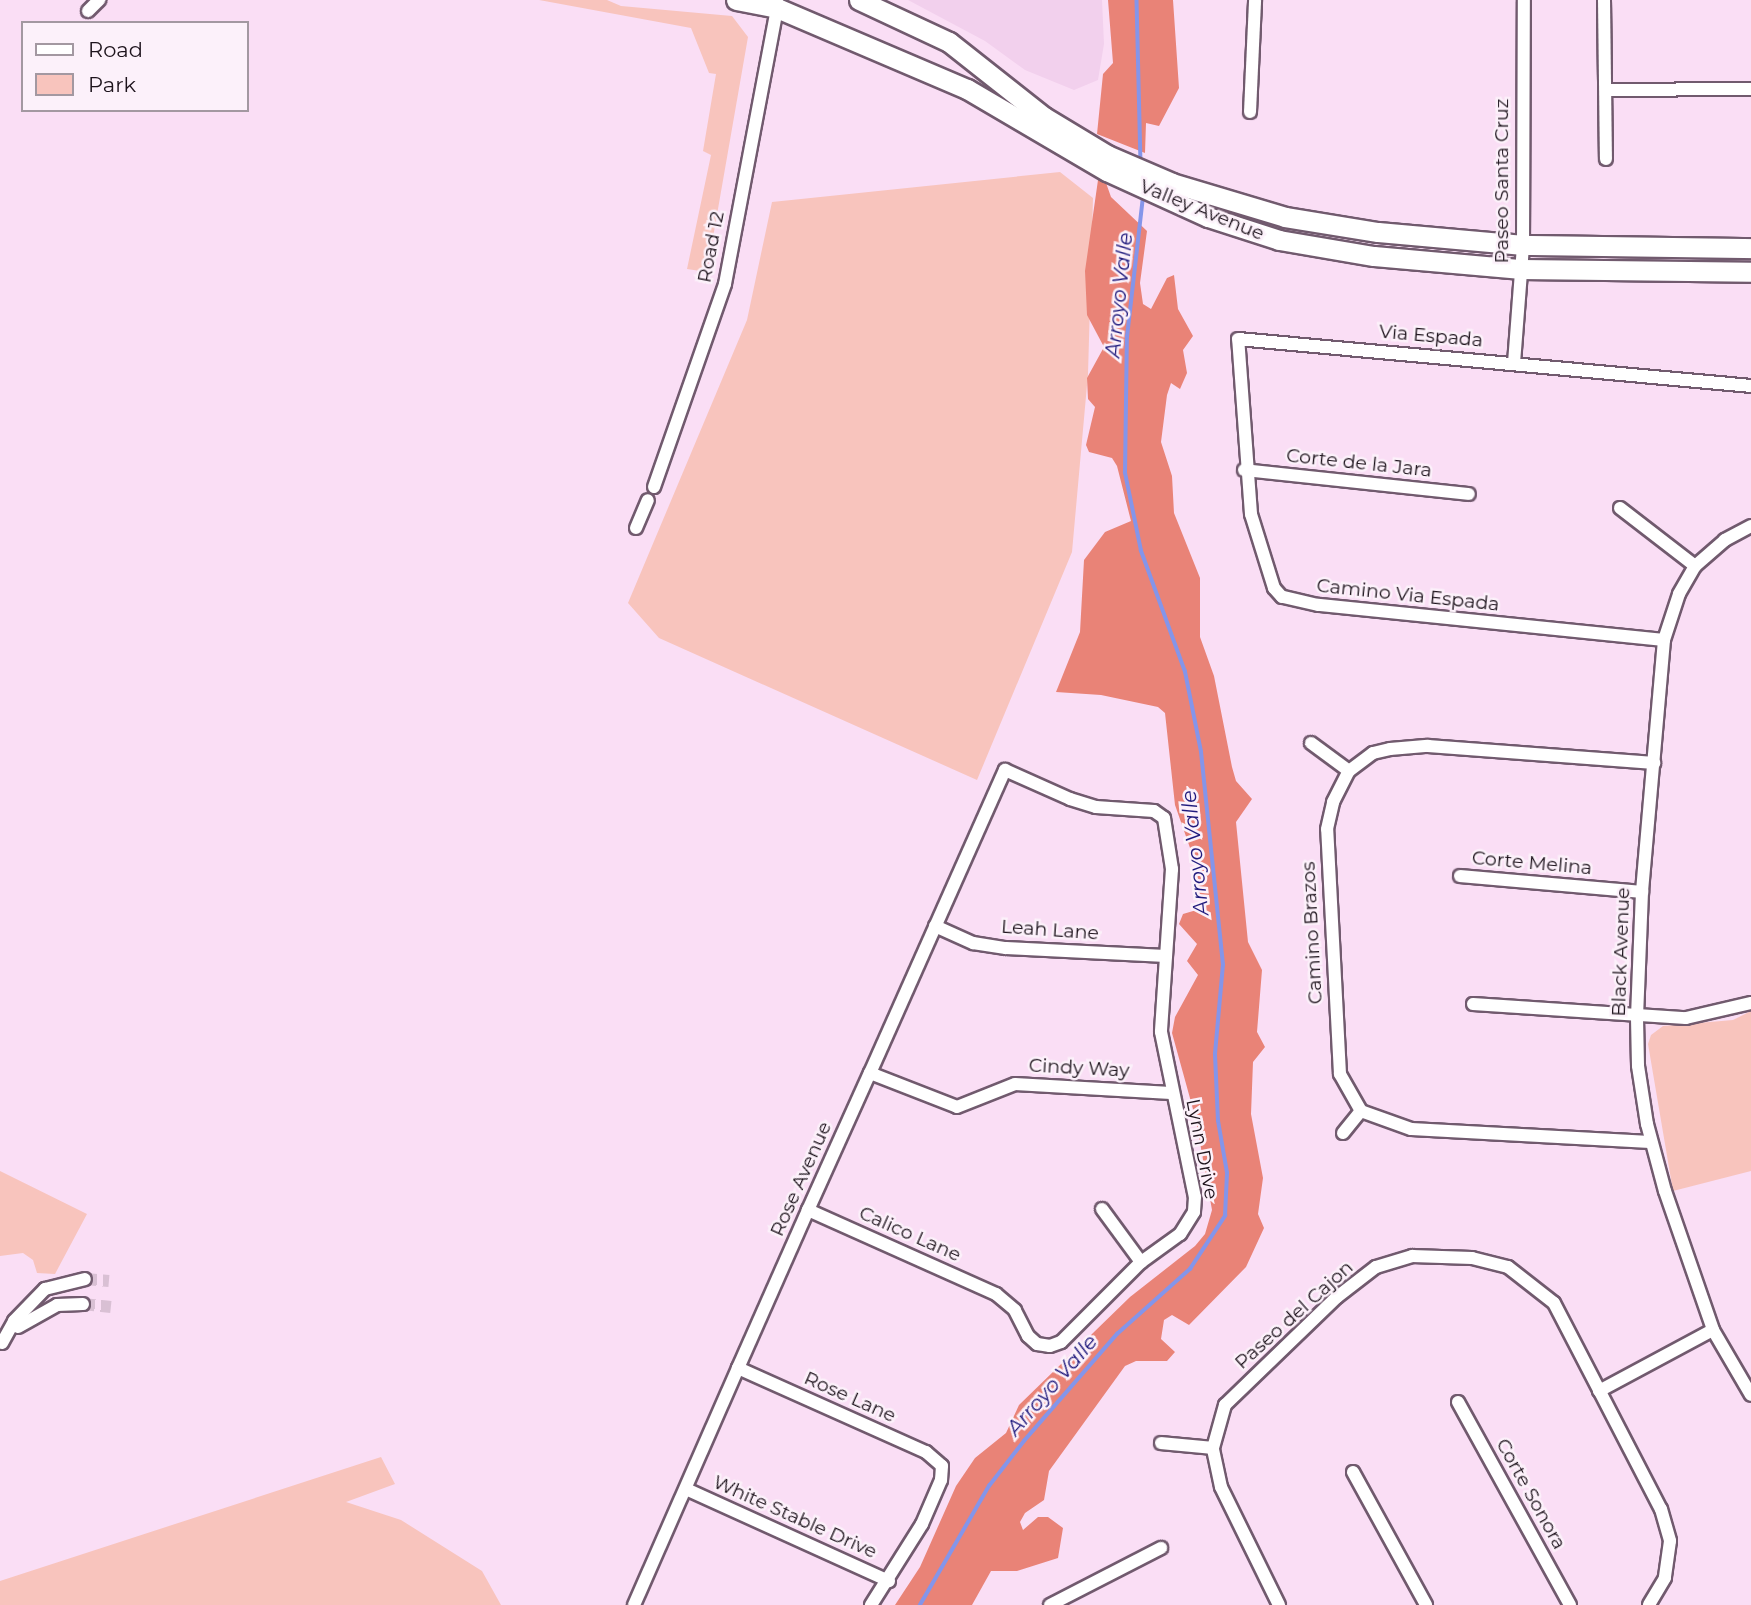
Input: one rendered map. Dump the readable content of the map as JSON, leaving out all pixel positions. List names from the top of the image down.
{
  "streets": {
    "main road": ["Valley Avenue"],
    "street": [
      "Paseo Santa Cruz",
      "Road 12",
      "Via Espada",
      "Corte de la Jara",
      "Camino Via Espada",
      "Corte Melina",
      "Leah Lane",
      "Camino Brazos",
      "Black Avenue",
      "Cindy Way",
      "Lynn Drive",
      "Rose Avenue",
      "Calico Lane",
      "Paseo del Cajon",
      "Rose Lane",
      "Corte Sonora",
      "White Stable Drive"
    ]
  },
  "crossings": [
    ["Paseo Santa Cruz", "Valley Avenue"],
    ["Paseo Santa Cruz", "Via Espada"],
    ["Valley Avenue", "Road 12"],
    ["Via Espada", "Corte de la Jara"],
    ["Via Espada", "Camino Via Espada"],
    ["Corte de la Jara", "Camino Via Espada"],
    ["Camino Via Espada", "Black Avenue"],
    ["Corte Melina", "Black Avenue"],
    ["Leah Lane", "Lynn Drive"],
    ["Leah Lane", "Rose Avenue"],
    ["Camino Brazos", "Black Avenue"],
    ["Cindy Way", "Lynn Drive"],
    ["Cindy Way", "Rose Avenue"],
    ["Lynn Drive", "Rose Avenue"],
    ["Lynn Drive", "Calico Lane"],
    ["Rose Avenue", "Calico Lane"],
    ["Rose Avenue", "Rose Lane"],
    ["Rose Avenue", "White Stable Drive"],
    ["Rose Lane", "White Stable Drive"]
  ],
  "water": ["Arroyo Valle"],
  "legend": ["Road", "Park"]
}
